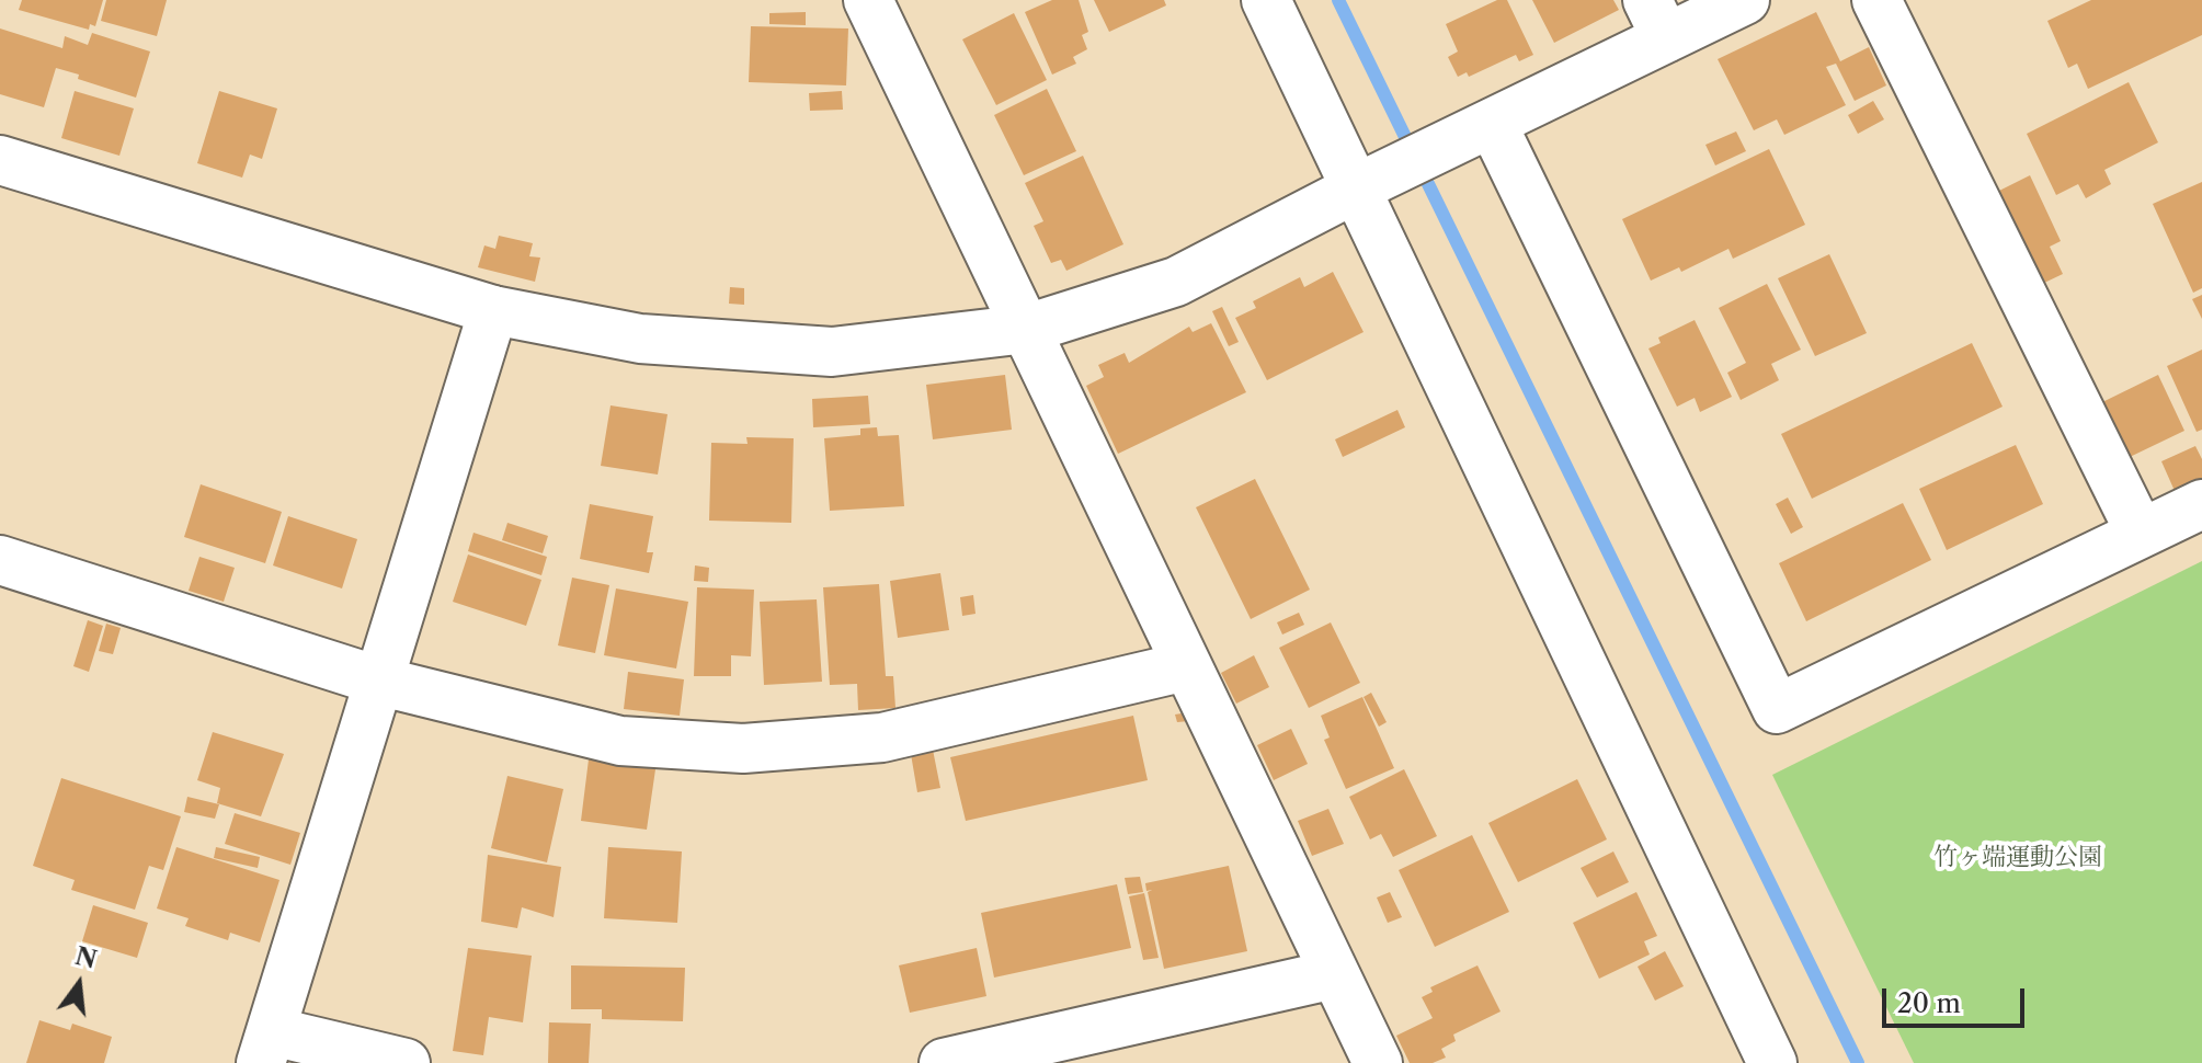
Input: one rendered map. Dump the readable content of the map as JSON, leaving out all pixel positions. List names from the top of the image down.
{
  "parks": ["竹ヶ端運動公園"],
  "scale_bar": "20 m",
  "north": "top"
}
